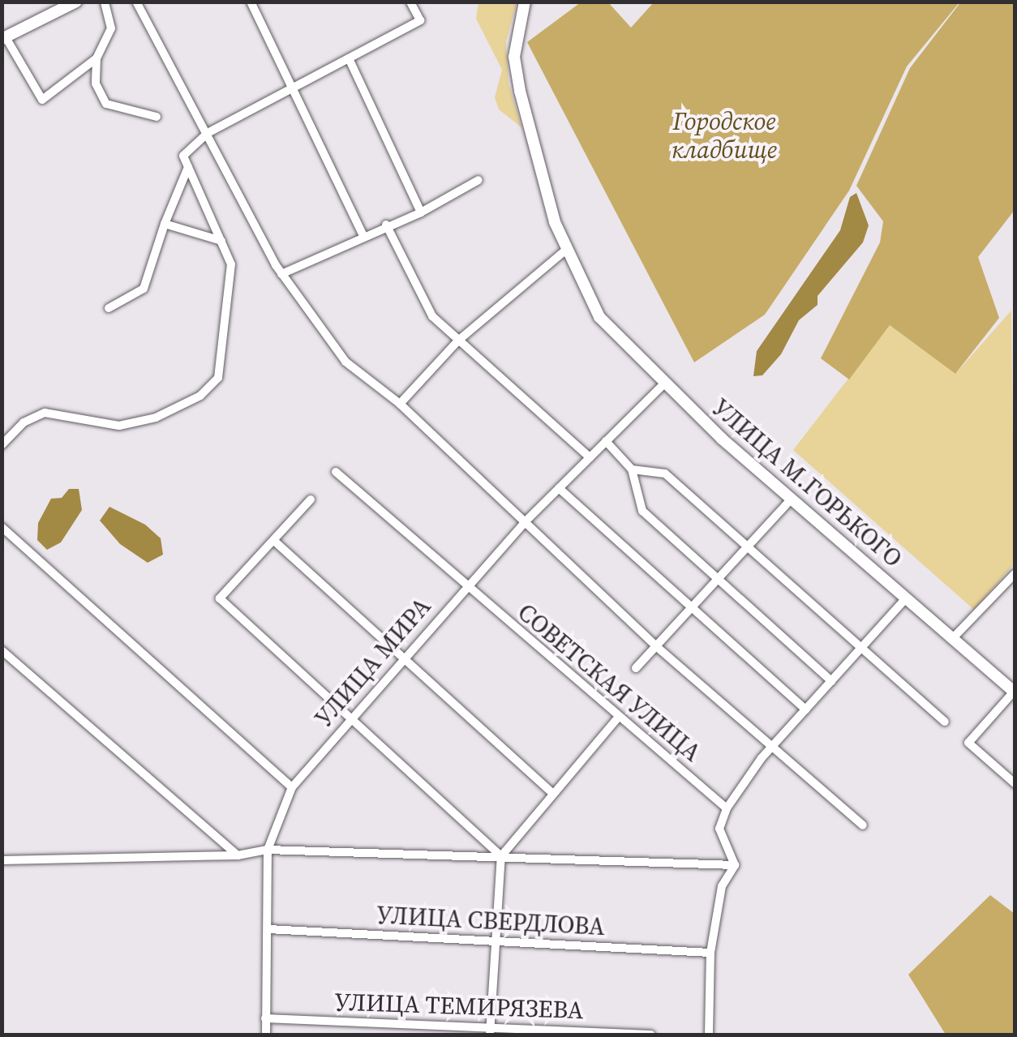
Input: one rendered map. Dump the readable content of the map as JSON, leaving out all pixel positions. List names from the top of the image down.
{
  "streets": {
    "main road": ["УЛИЦА М.ГОРЬКОГО"],
    "street": [
      "УЛИЦА МИРА",
      "СОВЕТСКАЯ УЛИЦА",
      "УЛИЦА СВЕРДЛОВА",
      "УЛИЦА ТЕМИРЯЗЕВА"
    ]
  },
  "crossings": [
    ["УЛИЦА М.ГОРЬКОГО", "УЛИЦА МИРА"],
    ["УЛИЦА МИРА", "СОВЕТСКАЯ УЛИЦА"],
    ["УЛИЦА МИРА", "УЛИЦА СВЕРДЛОВА"],
    ["УЛИЦА МИРА", "УЛИЦА ТЕМИРЯЗЕВА"]
  ],
  "parks": ["Городское кладбище"]
}
